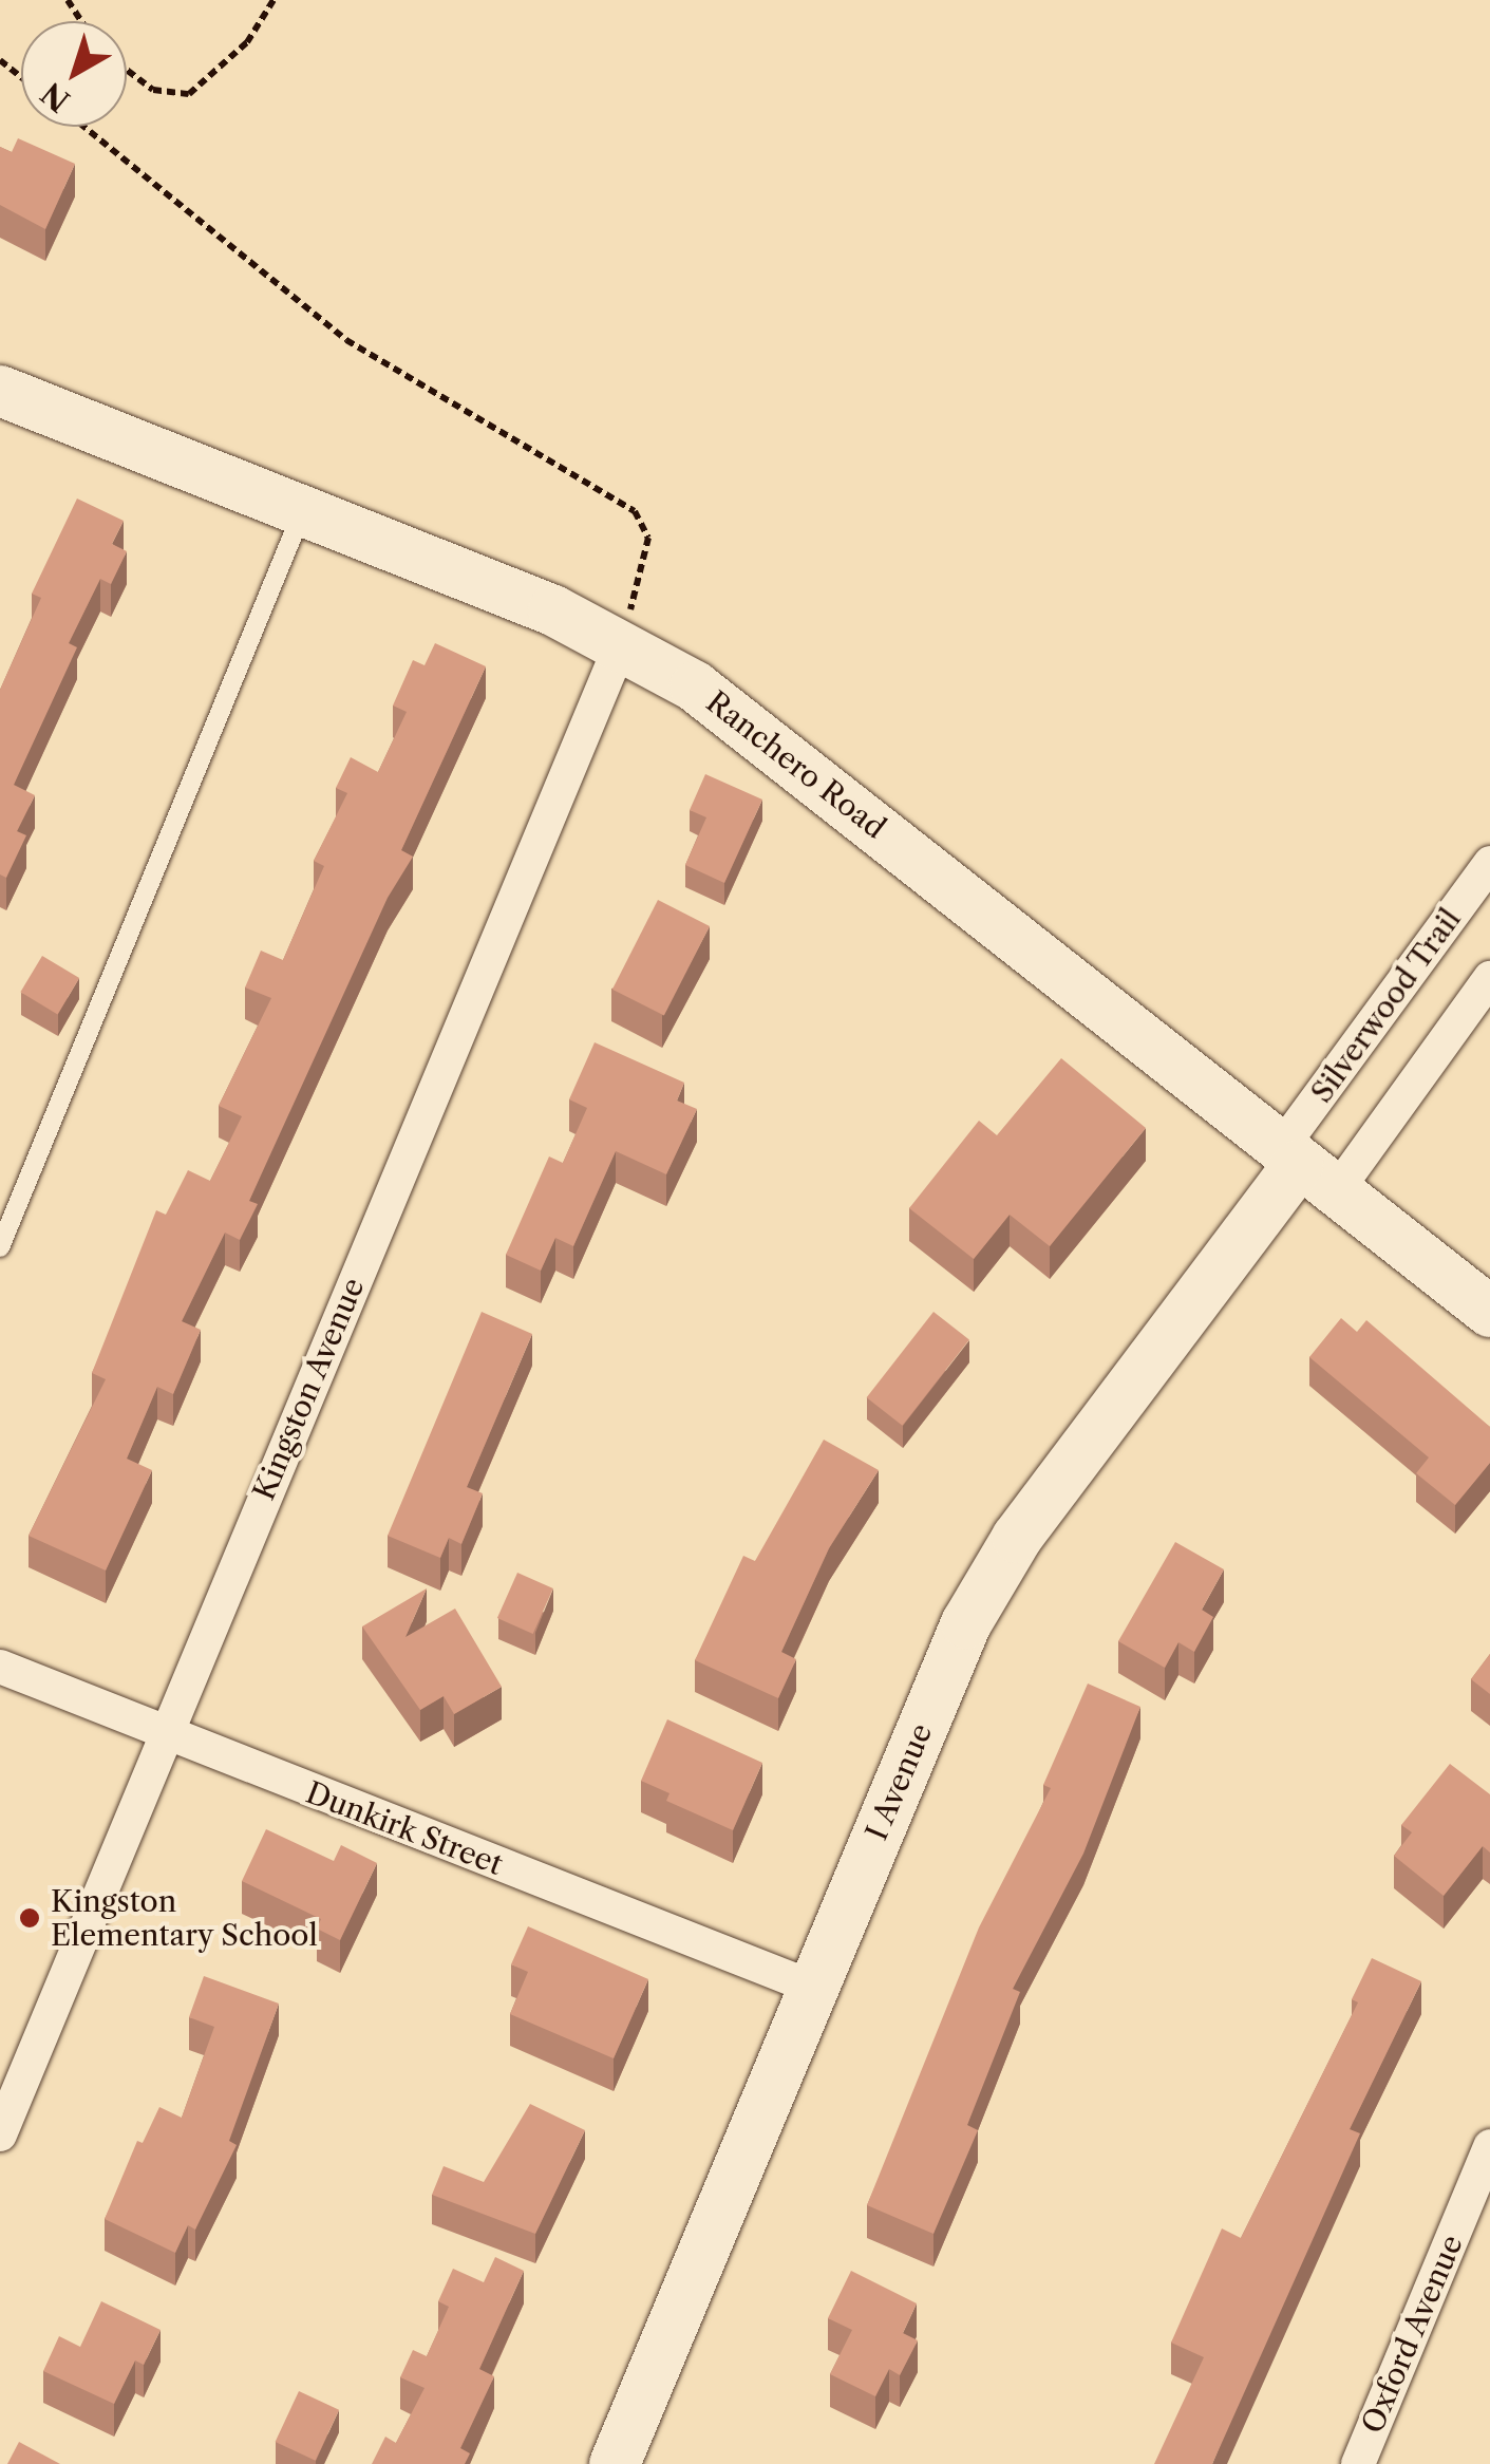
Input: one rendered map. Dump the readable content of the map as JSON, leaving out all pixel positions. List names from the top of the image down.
{
  "streets": {
    "main road": ["Ranchero Road", "I Avenue"],
    "street": [
      "Silverwood Trail",
      "Kingston Avenue",
      "Dunkirk Street",
      "Oxford Avenue"
    ]
  },
  "crossings": [
    ["Ranchero Road", "Silverwood Trail"],
    ["Ranchero Road", "Kingston Avenue"],
    ["Ranchero Road", "I Avenue"],
    ["Silverwood Trail", "I Avenue"],
    ["Kingston Avenue", "Dunkirk Street"],
    ["I Avenue", "Dunkirk Street"]
  ],
  "places": ["Kingston Elementary School"],
  "north": "bottom left"
}
